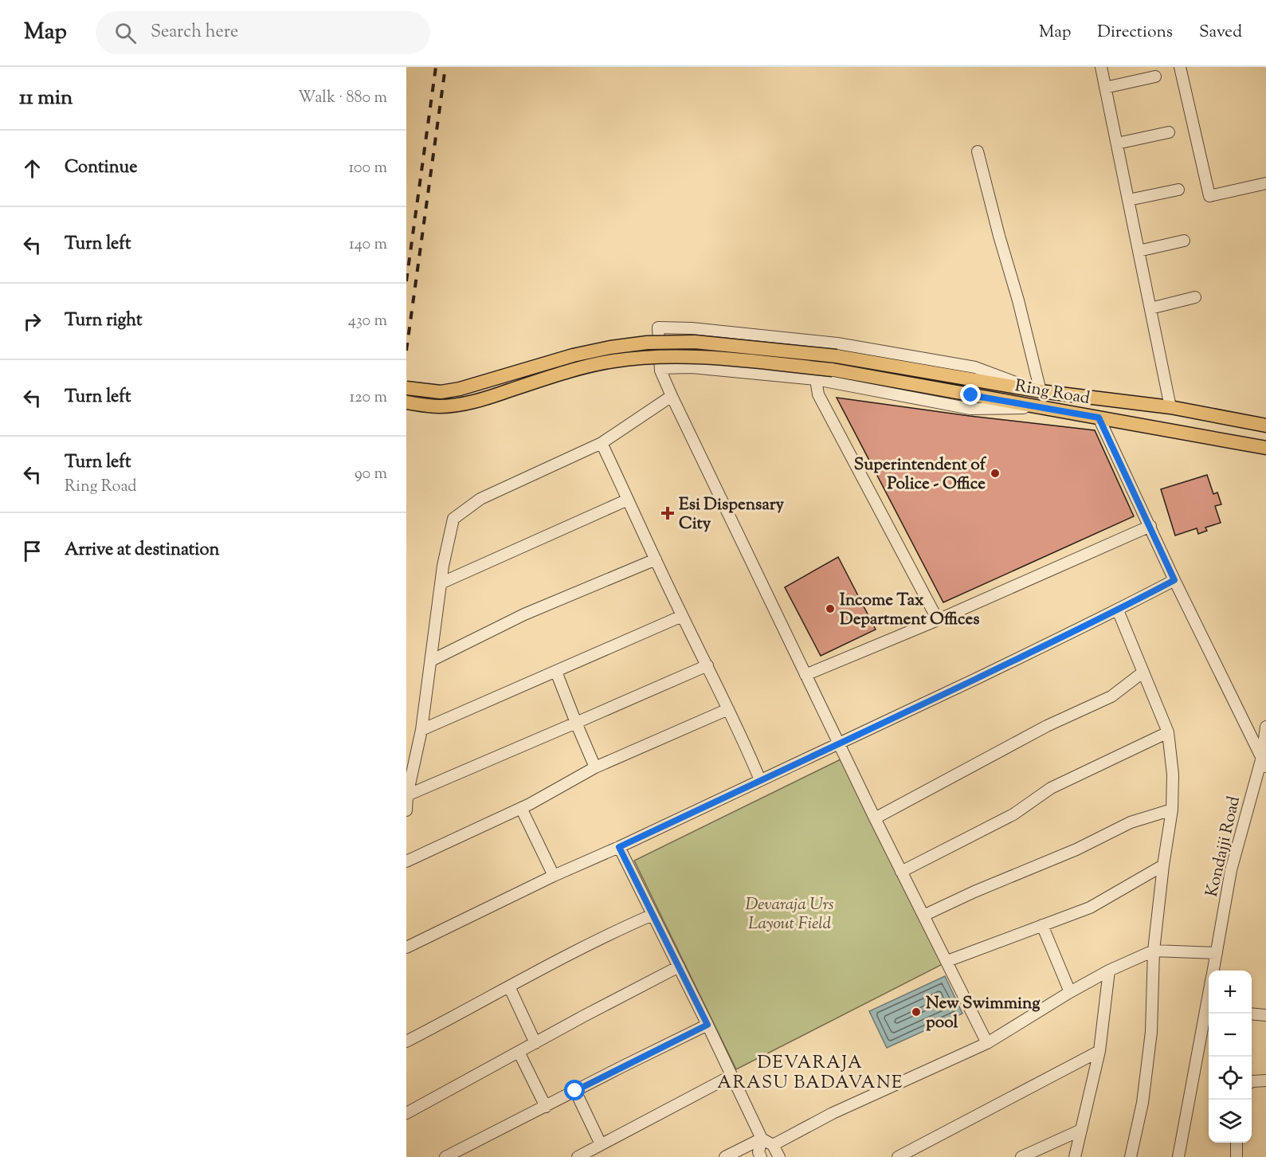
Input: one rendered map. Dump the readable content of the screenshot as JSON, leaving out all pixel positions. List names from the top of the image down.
{
  "streets": {
    "main road": ["Ring Road"],
    "street": ["Kondajji Road"]
  },
  "districts": ["DEVARAJA ARASU BADAVANE"],
  "parks": ["Devaraja Urs Layout Field"],
  "places": {
    "other": ["Superintendent of Police - Office", "Income Tax Department Offices", "New Swimming pool"],
    "health": ["Esi Dispensary City"]
  },
  "page": {
    "header": "Map",
    "search": "Search here",
    "nav": ["Map", "Directions", "Saved"],
    "heading": ["11 min", "Walk · 880 m"],
    "list": [
      ["Continue", "100 m"],
      ["Turn left", "140 m"],
      ["Turn right", "430 m"],
      ["Turn left", "120 m"],
      ["Turn left", "Ring Road", "90 m"],
      "Arrive at destination"
    ],
    "map_buttons": ["+", "−"]
  }
}
